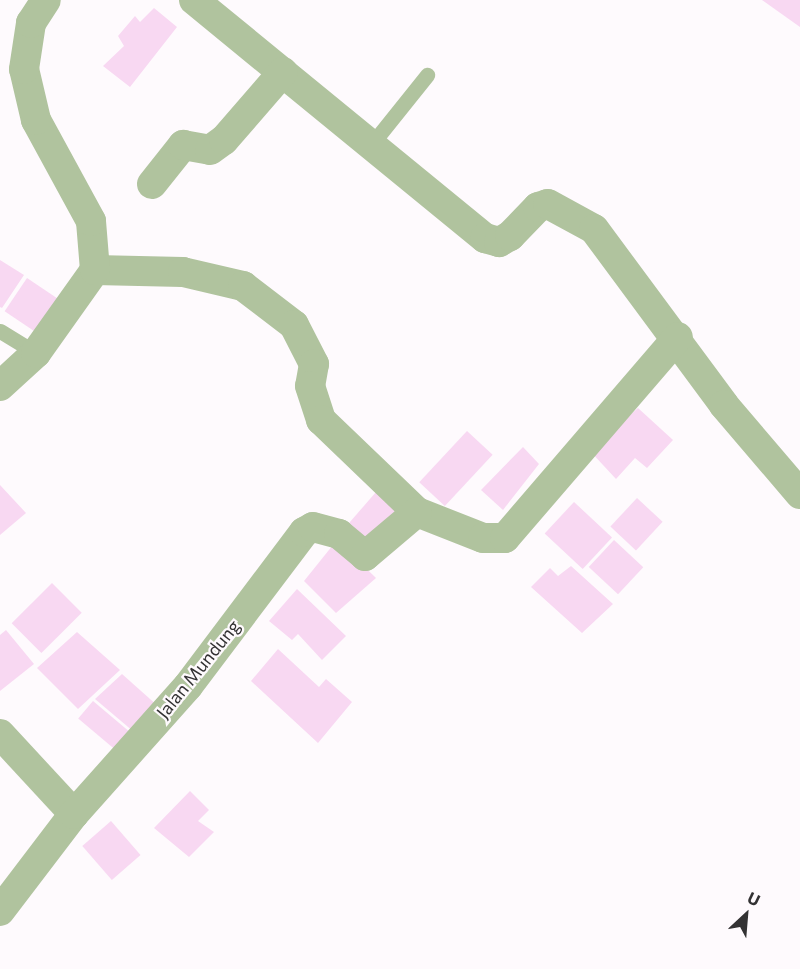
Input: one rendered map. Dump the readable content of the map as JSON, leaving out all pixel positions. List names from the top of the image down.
{
  "streets": {
    "street": ["Jalan Mundung"]
  },
  "north": "top right"
}
